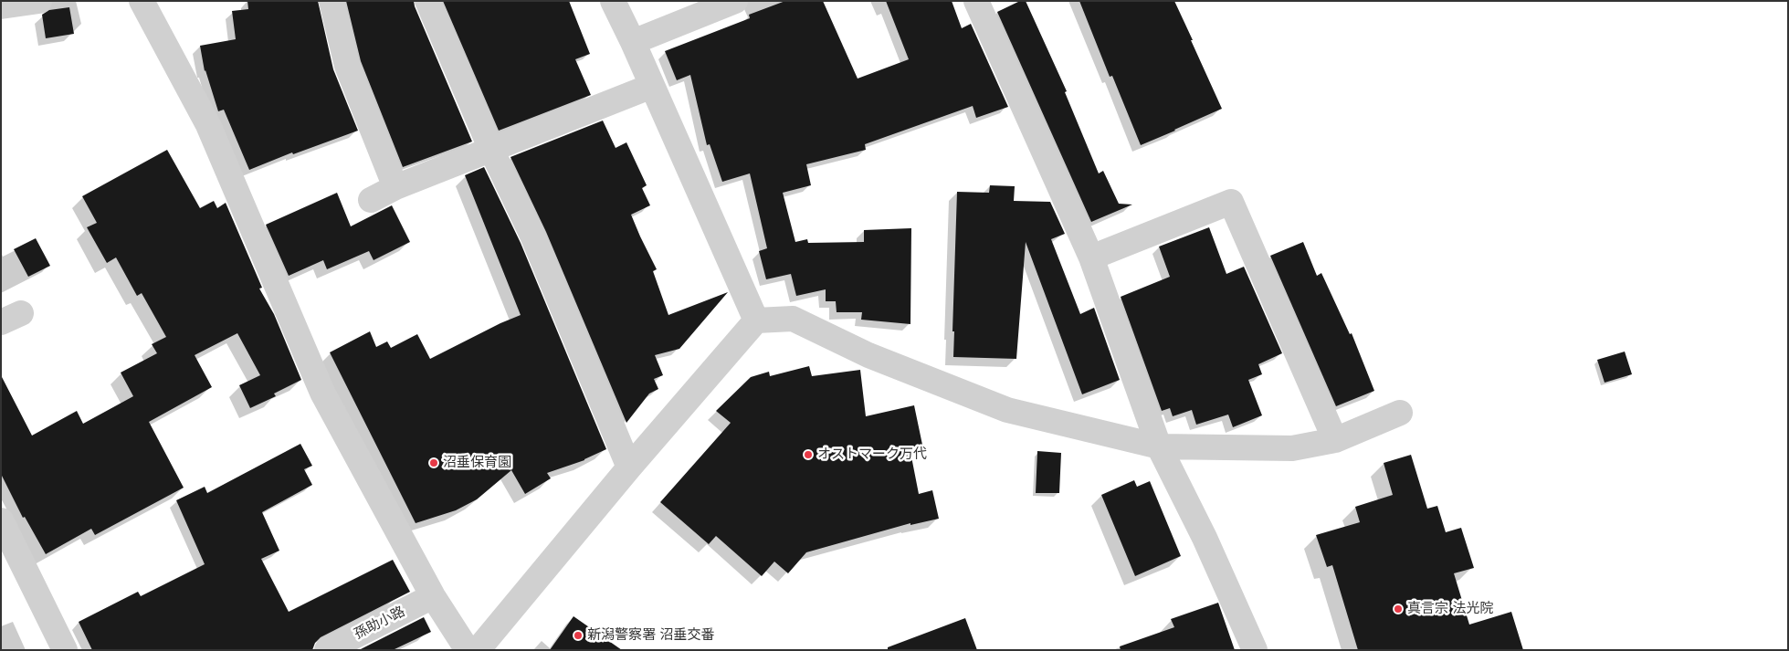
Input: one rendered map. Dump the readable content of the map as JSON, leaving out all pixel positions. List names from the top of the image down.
{
  "streets": {
    "street": ["孫助小路"]
  },
  "places": [
    "オストマーク万代",
    "沼垂保育園",
    "真言宗 法光院",
    "新潟警察署 沼垂交番"
  ]
}
